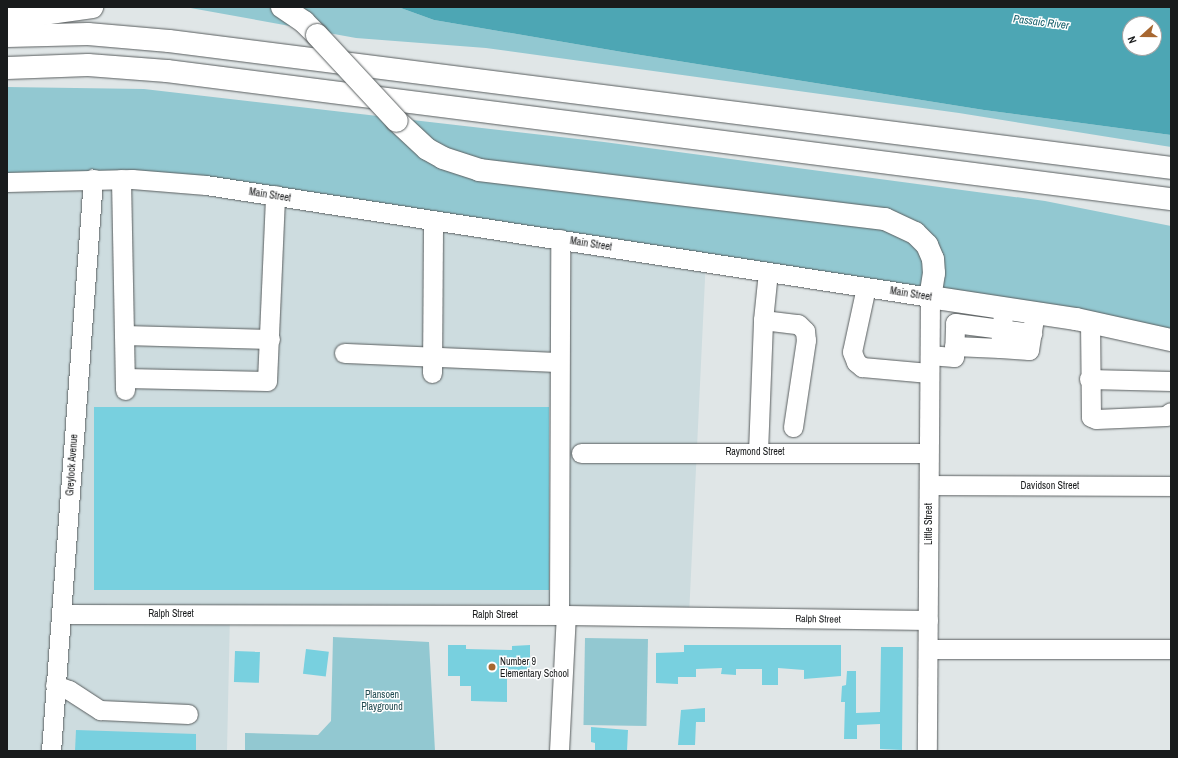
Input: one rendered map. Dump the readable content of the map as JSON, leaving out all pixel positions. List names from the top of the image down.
{
  "streets": {
    "main road": ["Main Street"],
    "street": [
      "Raymond Street",
      "Greylock Avenue",
      "Davidson Street",
      "Little Street",
      "Ralph Street"
    ]
  },
  "crossings": [
    ["Main Street", "Greylock Avenue"],
    ["Main Street", "Little Street"],
    ["Raymond Street", "Little Street"],
    ["Greylock Avenue", "Ralph Street"],
    ["Davidson Street", "Little Street"],
    ["Little Street", "Ralph Street"]
  ],
  "water": ["Passaic River"],
  "parks": ["Plansoen Playground"],
  "places": ["Number 9 Elementary School"],
  "north": "left"
}
